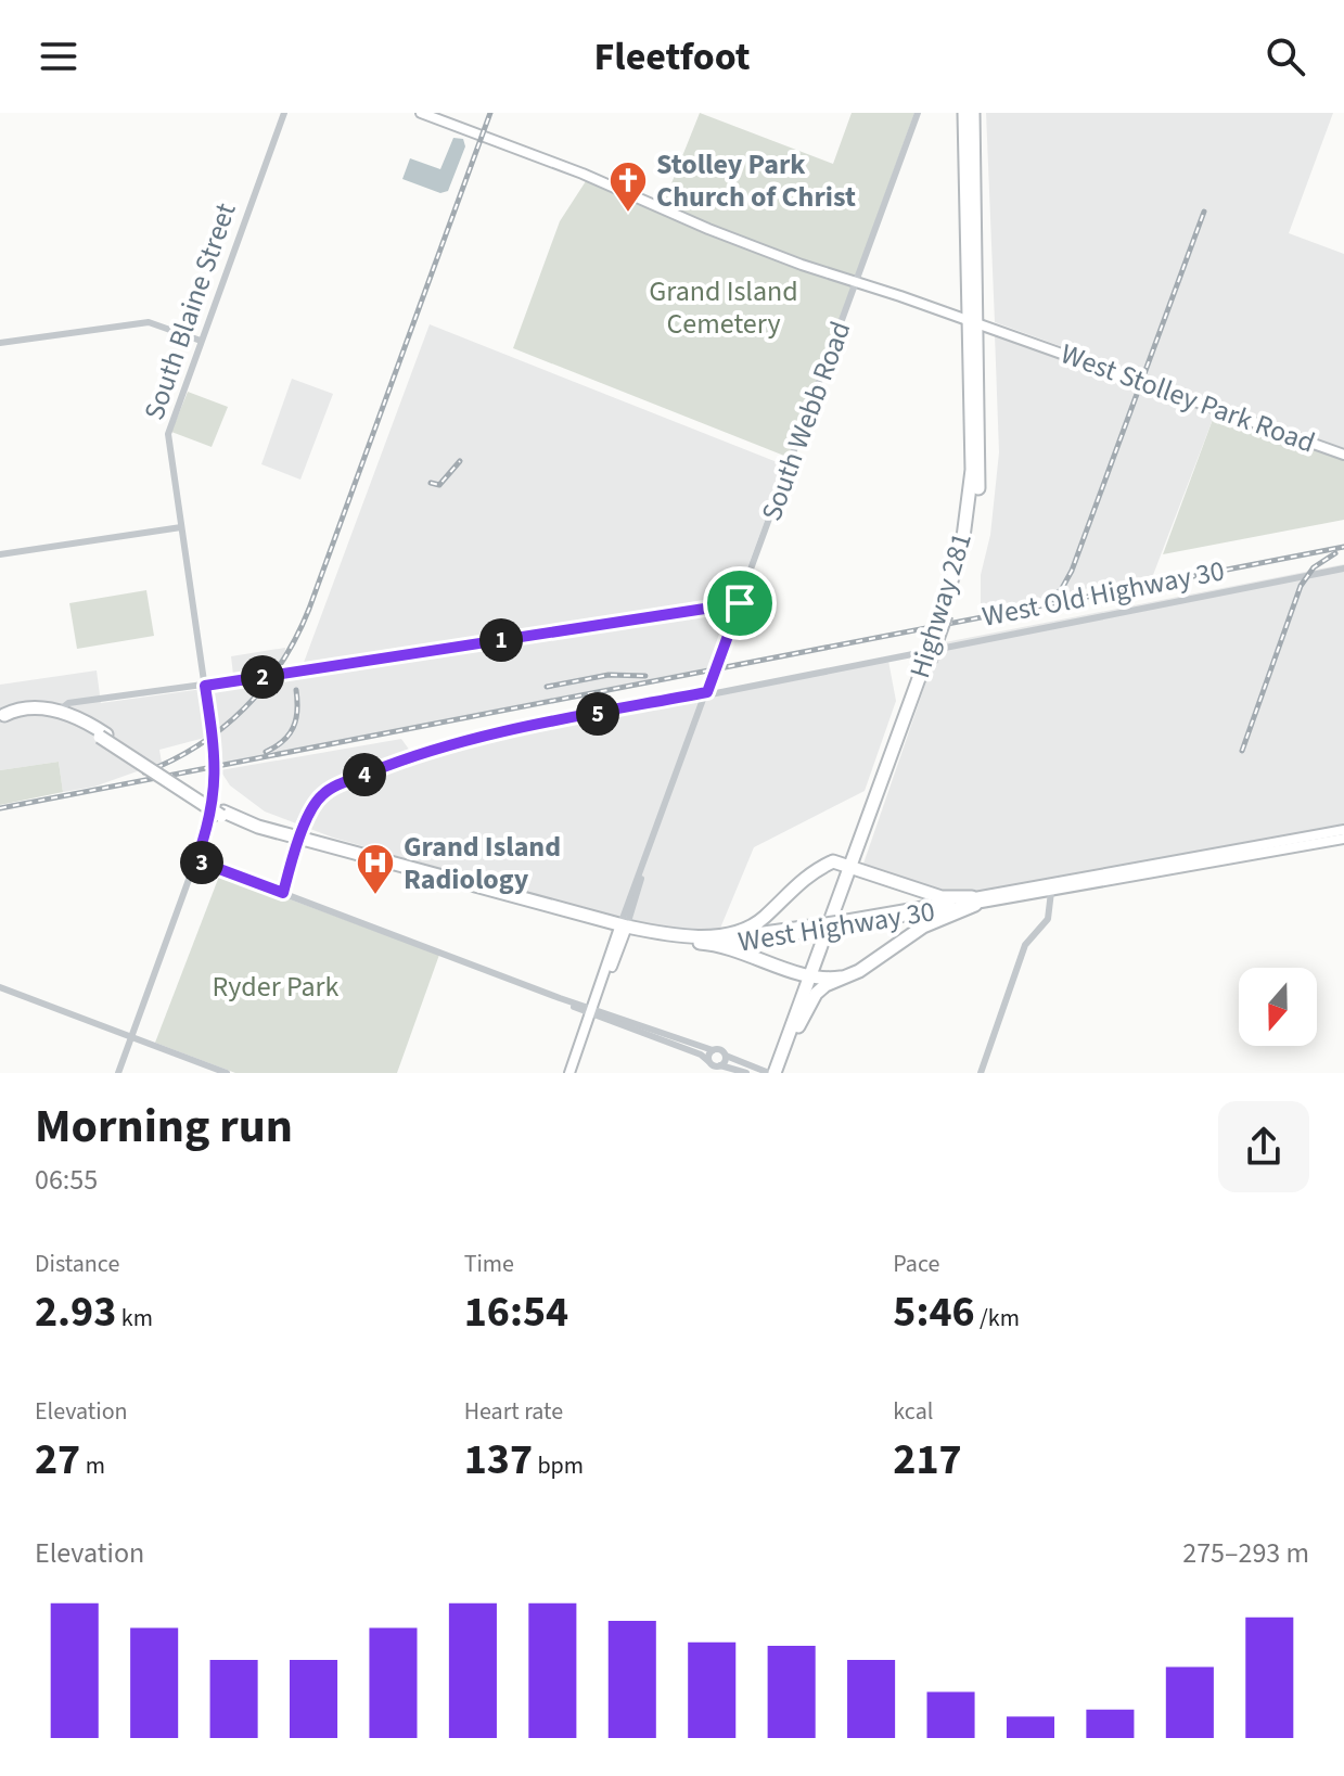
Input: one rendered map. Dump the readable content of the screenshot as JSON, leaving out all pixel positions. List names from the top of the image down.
{
  "streets": {
    "highway": ["Highway 281", "West Highway 30"],
    "main road": ["West Stolley Park Road", "South Webb Road"],
    "street": ["South Blaine Street", "West Old Highway 30"]
  },
  "crossings": [
    ["West Stolley Park Road", "South Webb Road"],
    ["West Stolley Park Road", "Highway 281"],
    ["South Webb Road", "West Old Highway 30"],
    ["South Webb Road", "West Highway 30"],
    ["West Old Highway 30", "West Highway 30"]
  ],
  "parks": ["Grand Island Cemetery", "Ryder Park"],
  "places": {
    "church": ["Stolley Park Church of Christ"],
    "hospital": ["Grand Island Radiology"]
  },
  "north": "bottom",
  "page": {
    "header": "Fleetfoot",
    "pins": [
      "1",
      "2",
      "5",
      "4",
      "3"
    ],
    "heading": ["Morning run", "06:55"],
    "stats": [
      ["Distance", "2.93 km"],
      ["Time", "16:54"],
      ["Pace", "5:46 /km"],
      ["Elevation", "27 m"],
      ["Heart rate", "137 bpm"],
      ["kcal", "217"]
    ],
    "chart": ["Elevation", "275–293 m"]
  }
}
